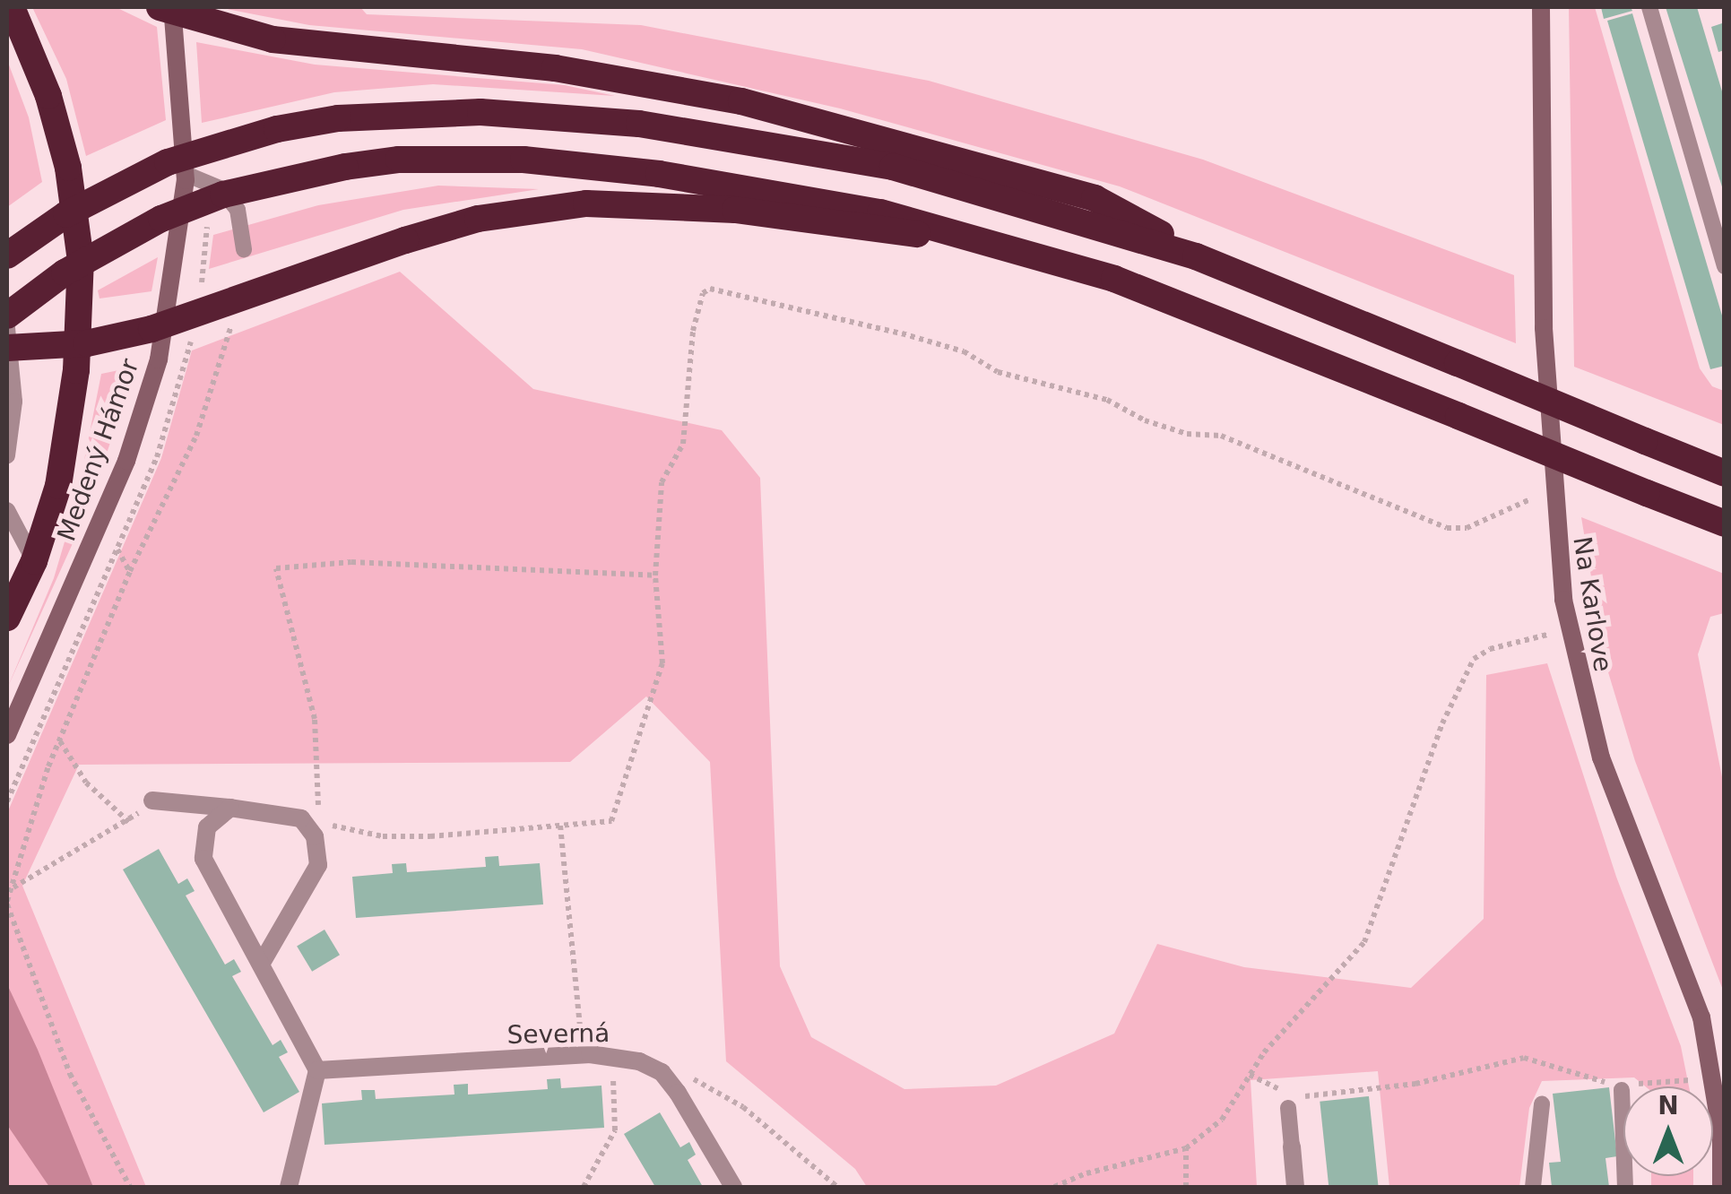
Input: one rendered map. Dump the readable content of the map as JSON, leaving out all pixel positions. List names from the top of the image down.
{
  "streets": {
    "street": ["Medený Hámor", "Na Karlove", "Severná"]
  },
  "north": "top"
}
